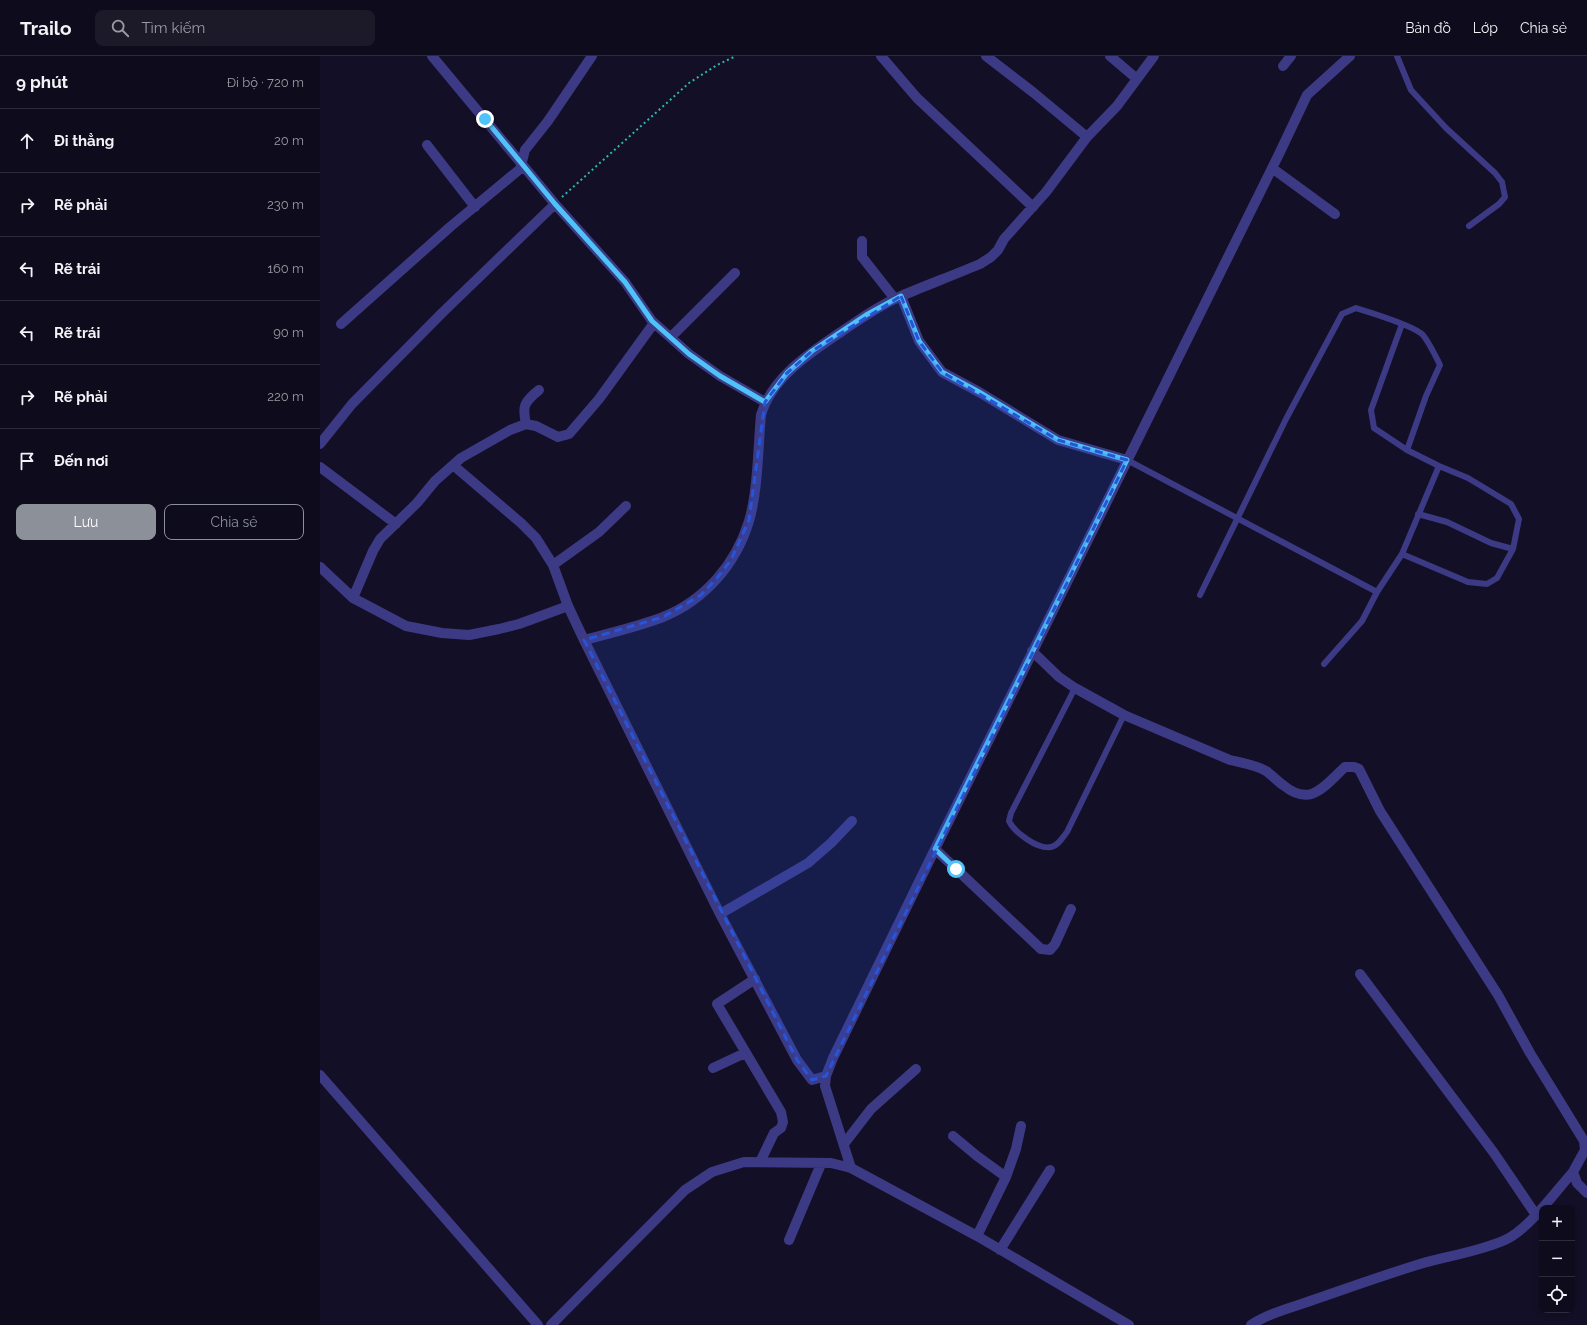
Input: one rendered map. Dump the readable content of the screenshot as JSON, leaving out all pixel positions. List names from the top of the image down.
{
  "page": {
    "header": "Trailo",
    "search": "Tìm kiếm",
    "nav": ["Bản đồ", "Lớp", "Chia sẻ"],
    "heading": ["9 phút", "Đi bộ · 720 m"],
    "list": [
      ["Đi thẳng", "20 m"],
      ["Rẽ phải", "230 m"],
      ["Rẽ trái", "160 m"],
      ["Rẽ trái", "90 m"],
      ["Rẽ phải", "220 m"],
      "Đến nơi"
    ],
    "buttons": ["Lưu", "Chia sẻ"],
    "map_buttons": ["+", "−"]
  }
}
